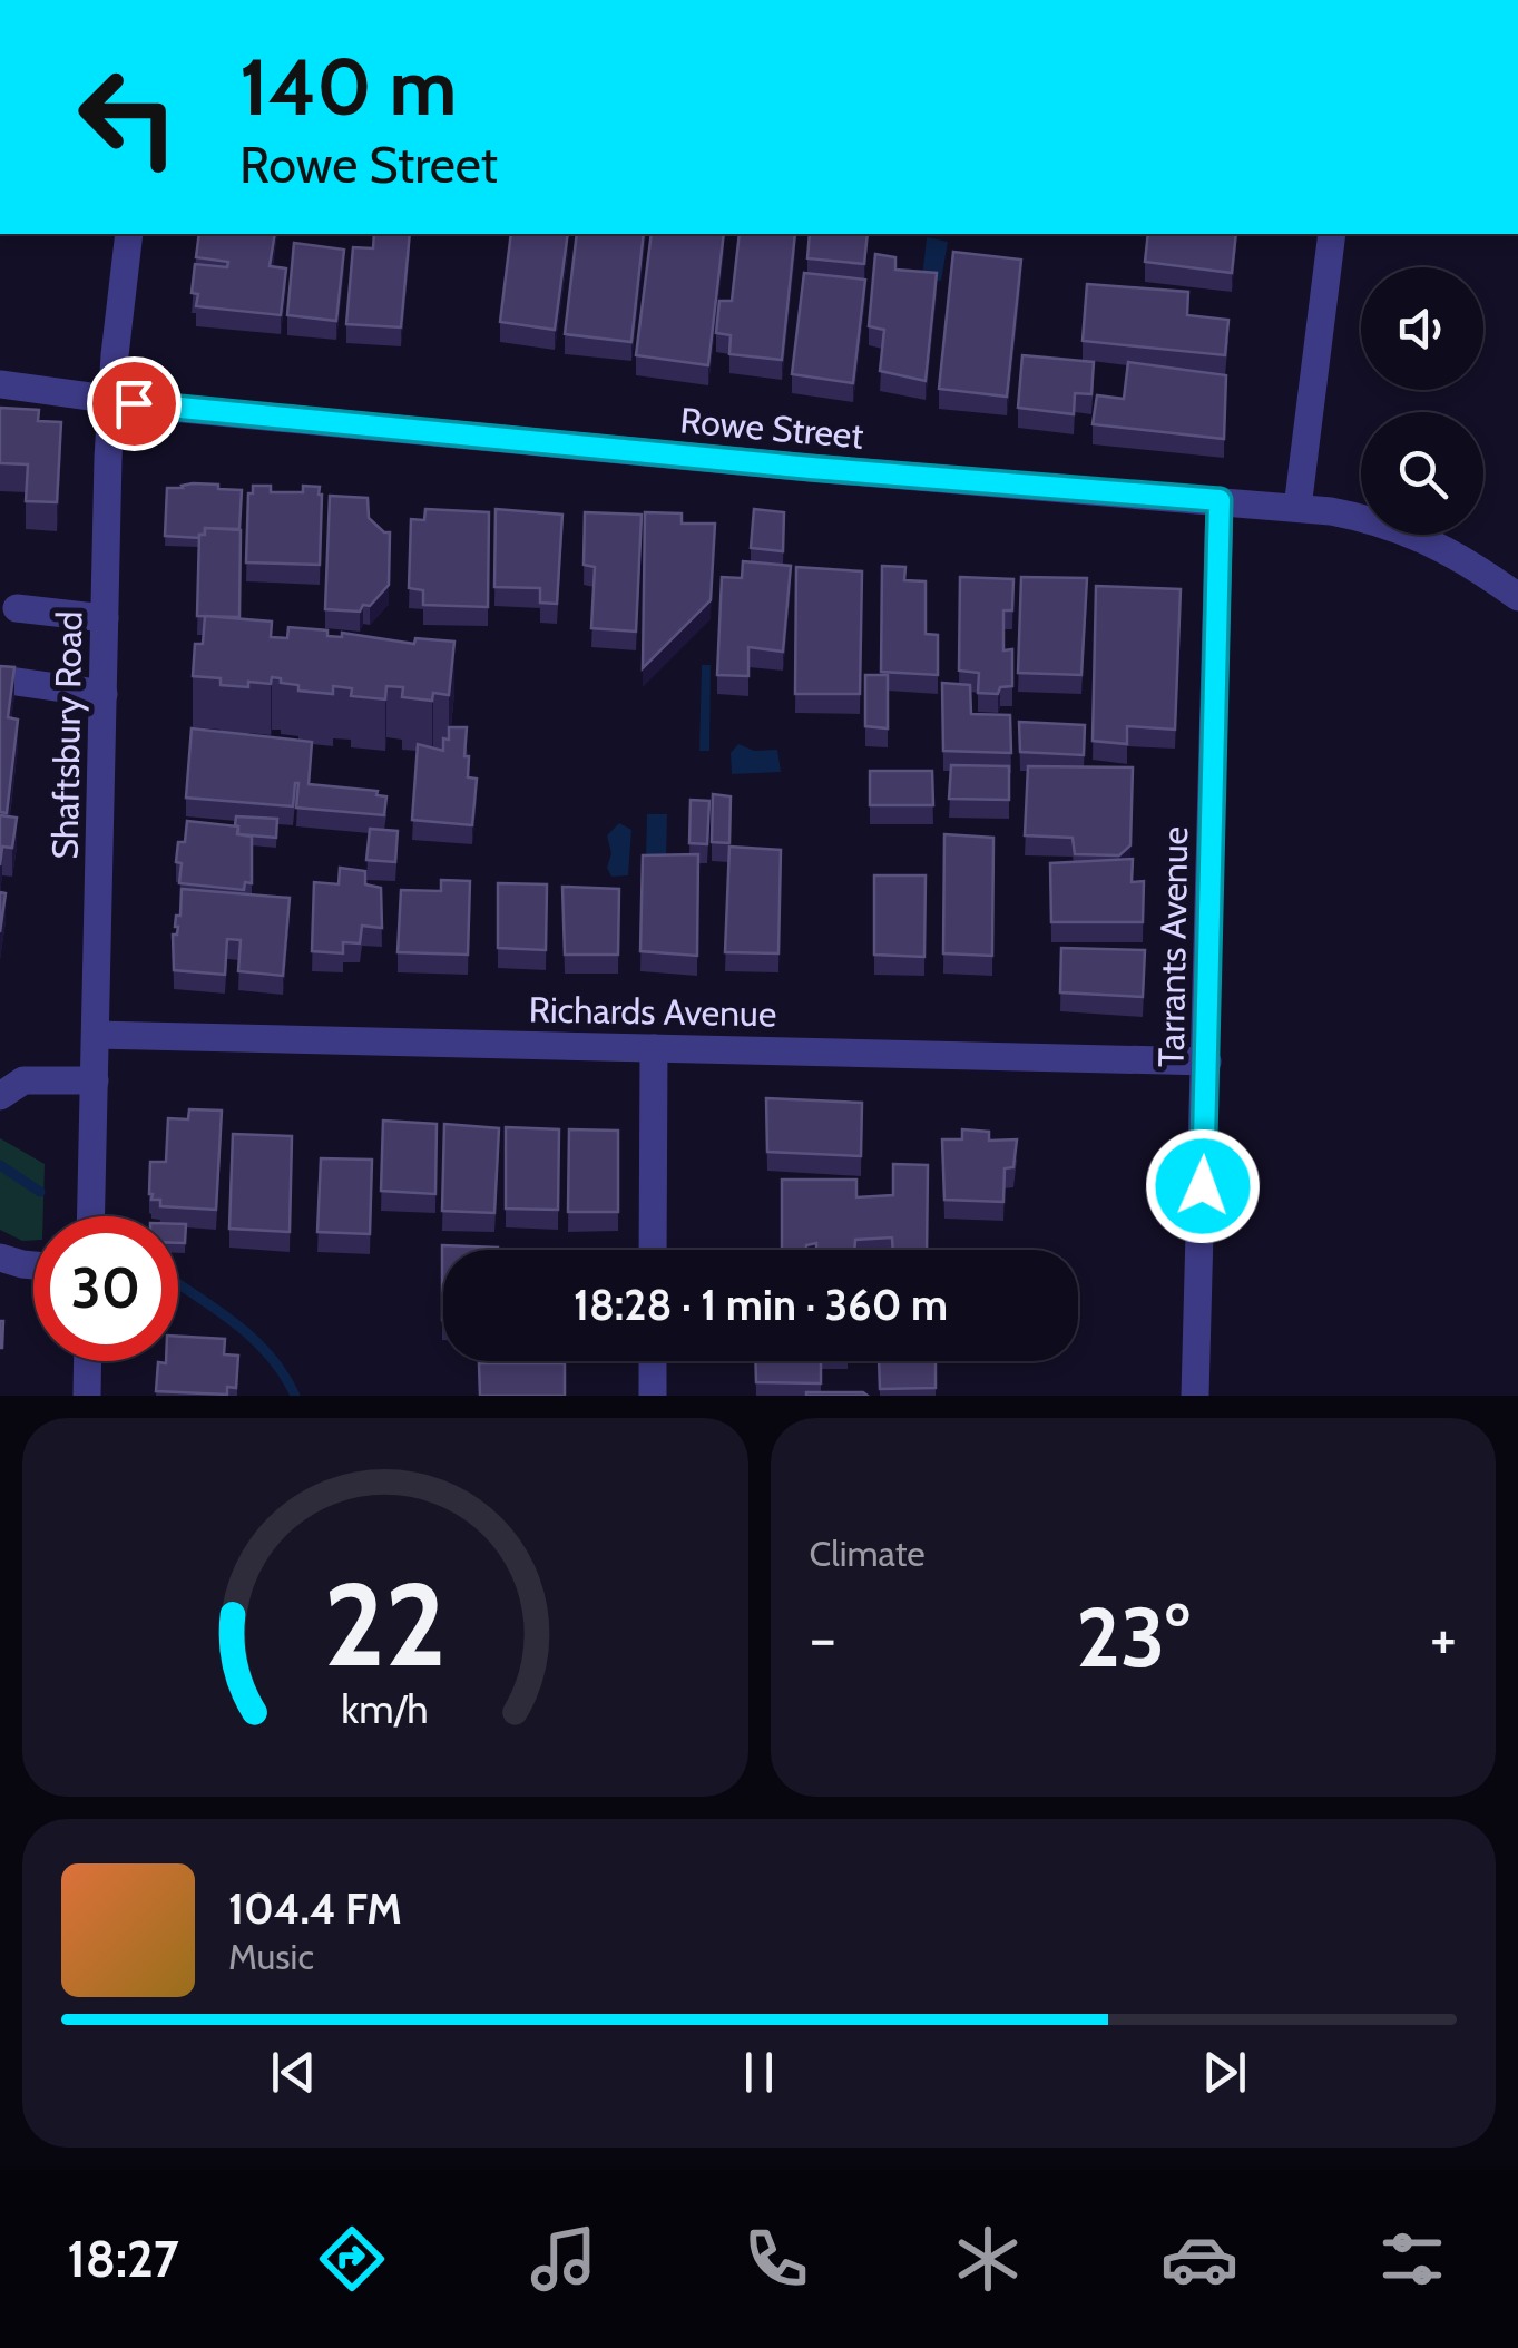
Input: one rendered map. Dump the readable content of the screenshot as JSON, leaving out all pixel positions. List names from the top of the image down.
{
  "streets": {
    "street": [
      "Rowe Street",
      "Shaftsbury Road",
      "Tarrants Avenue",
      "Richards Avenue"
    ]
  },
  "crossings": [
    ["Rowe Street", "Shaftsbury Road"],
    ["Rowe Street", "Tarrants Avenue"],
    ["Shaftsbury Road", "Richards Avenue"],
    ["Tarrants Avenue", "Richards Avenue"]
  ],
  "page": {
    "turn": ["140 m", "Rowe Street"],
    "limit": "30",
    "trip": "18:28 · 1 min · 360 m",
    "tile": "Climate",
    "heat": ["−", "23°", "+"],
    "song": ["104.4 FM", "Music"],
    "tabs": "18:27",
    "gauge": ["22", "km/h"]
  }
}
